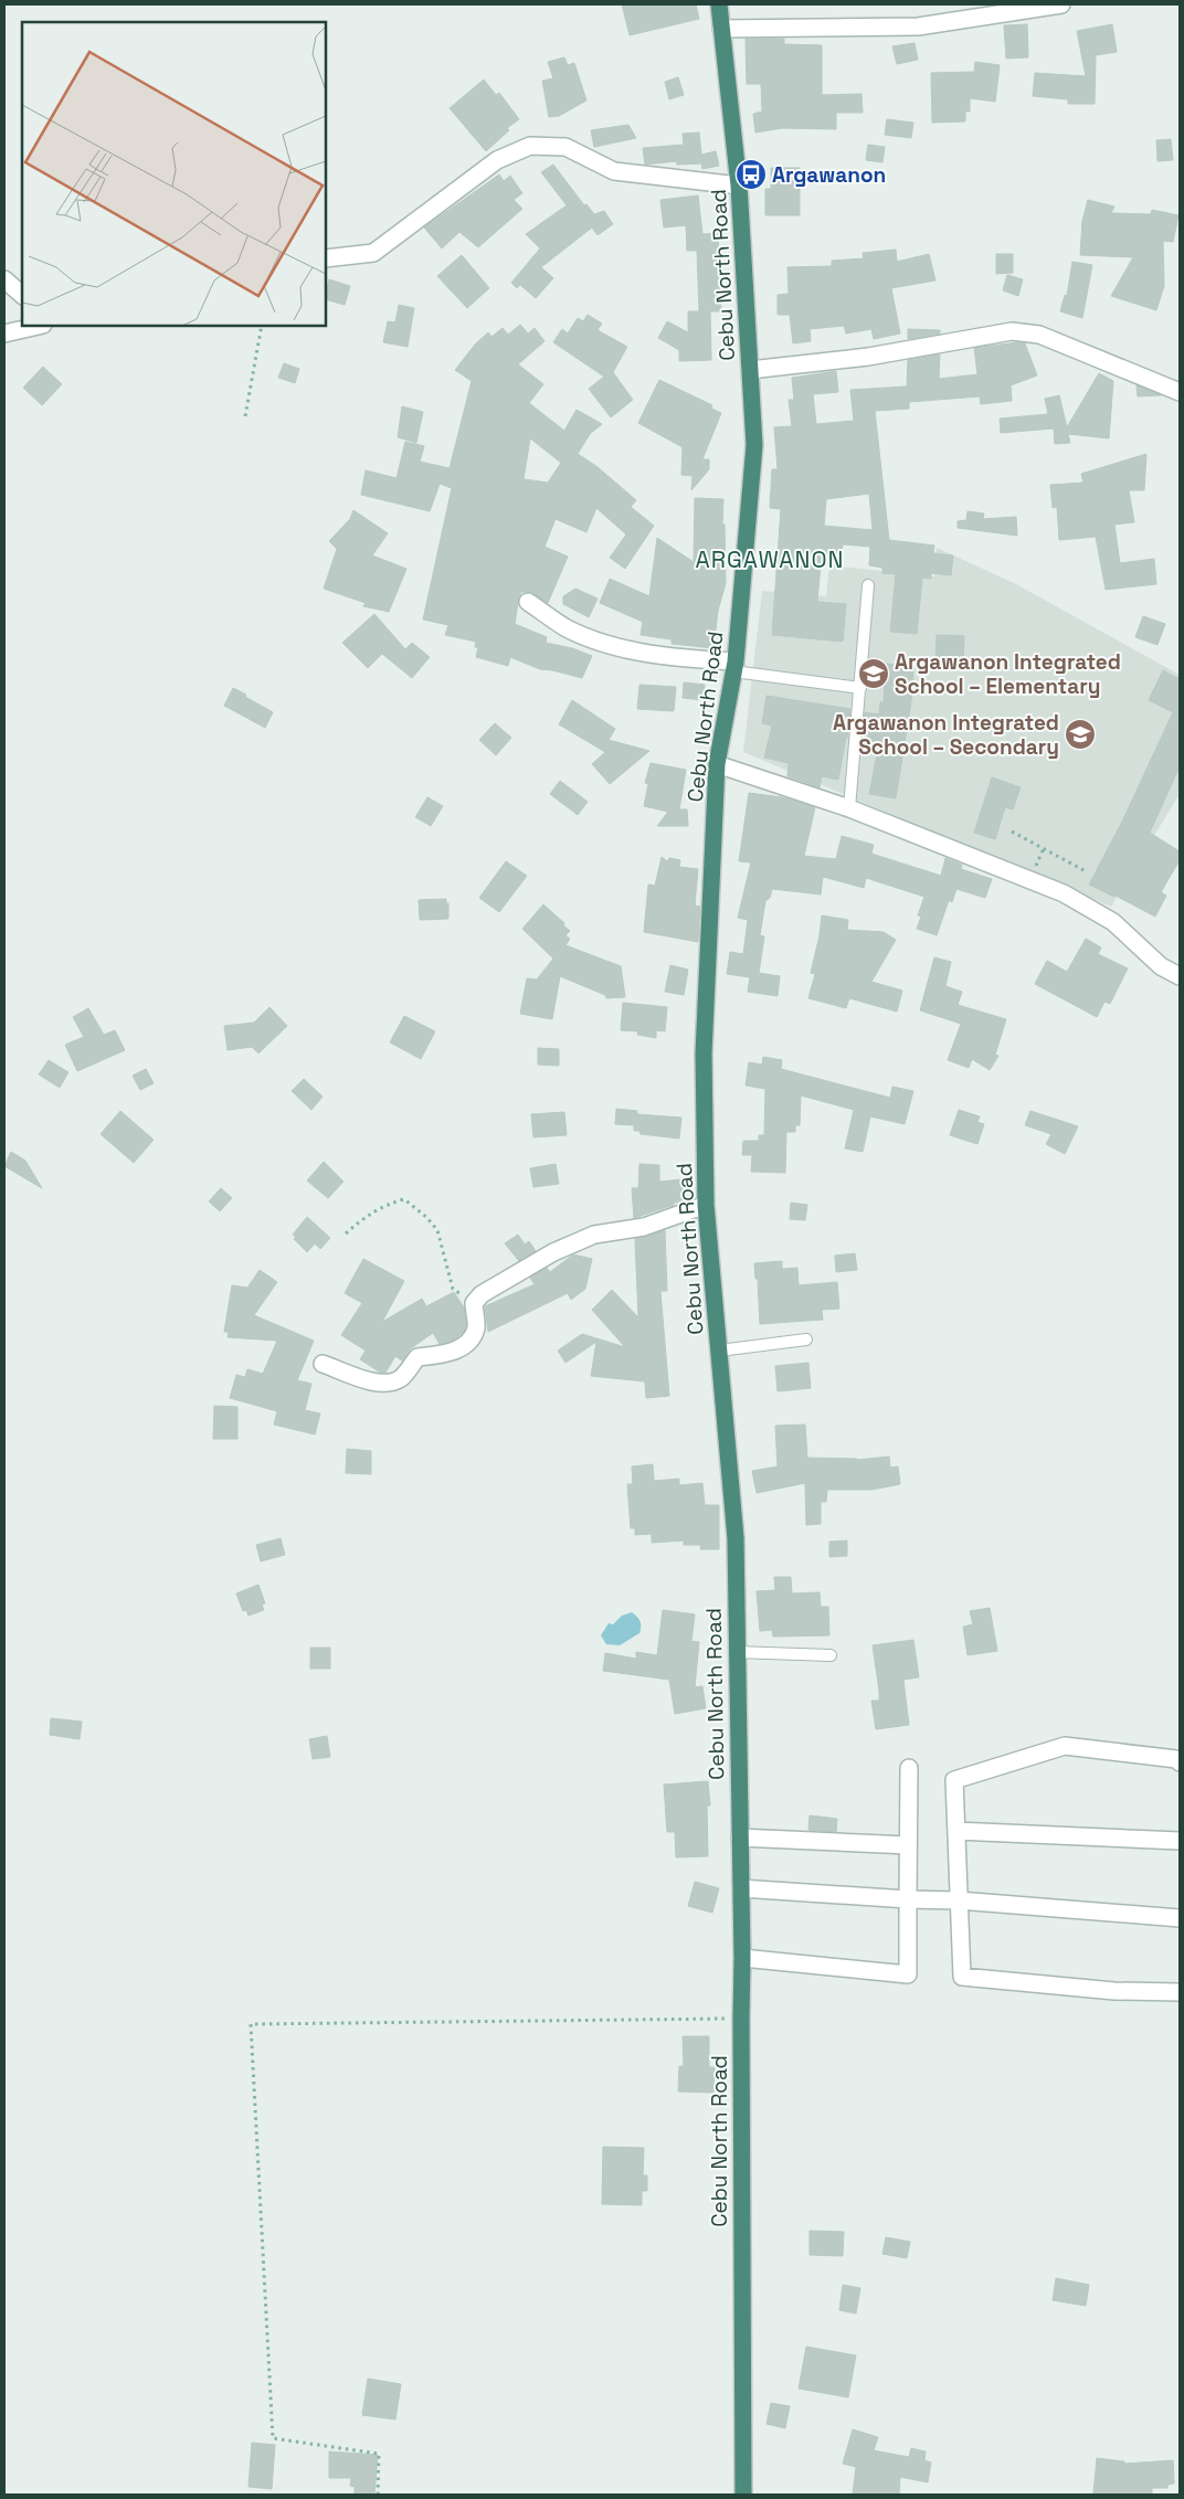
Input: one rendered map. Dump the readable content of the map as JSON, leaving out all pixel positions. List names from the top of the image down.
{
  "streets": {
    "highway": ["Cebu North Road"]
  },
  "districts": ["ARGAWANON"],
  "places": {
    "bus stop": ["Argawanon"],
    "school or university": ["Argawanon Integrated School – Elementary", "Argawanon Integrated School – Secondary"]
  }
}
